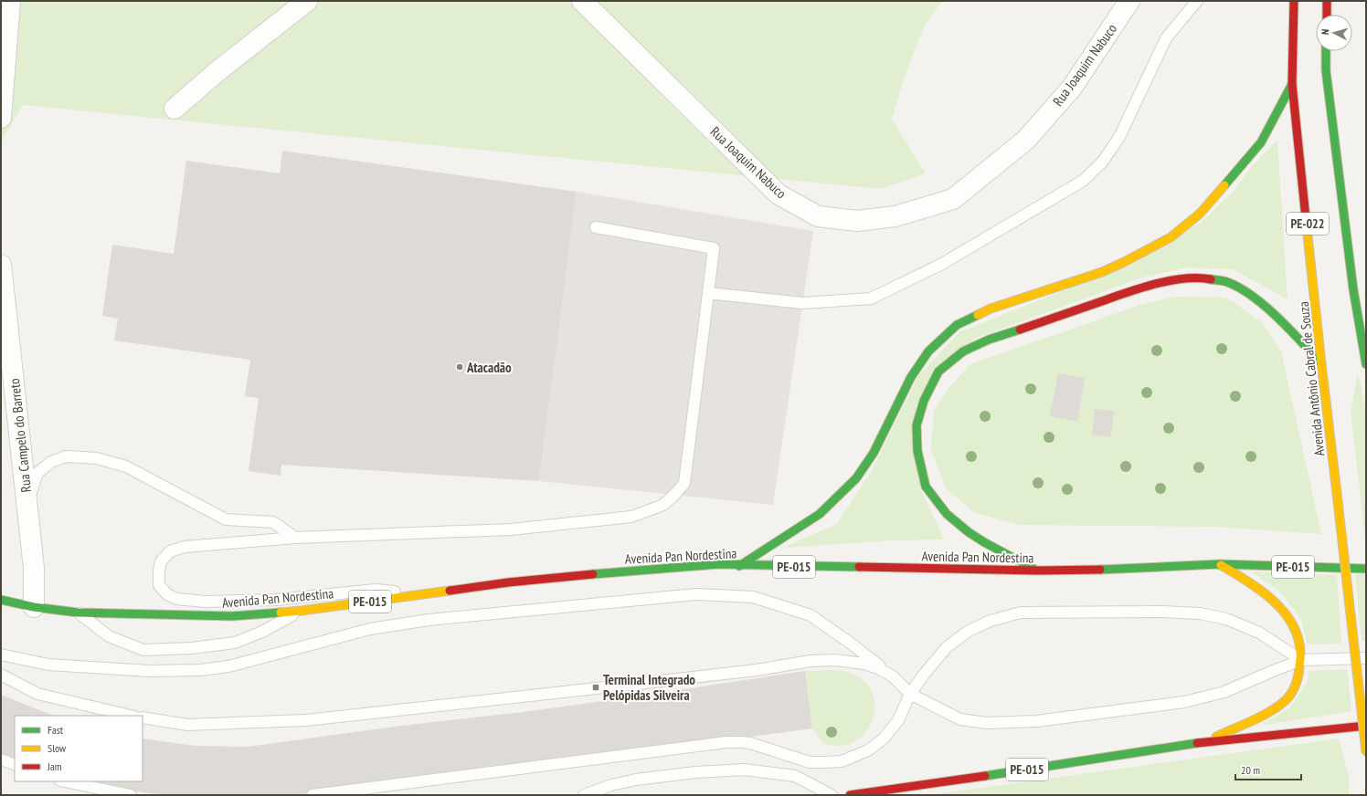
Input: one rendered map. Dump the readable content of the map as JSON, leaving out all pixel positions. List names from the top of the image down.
{
  "streets": {
    "highway": [
      "PE-022",
      "Avenida Antônio Cabral de Souza",
      "Avenida Pan Nordestina",
      "PE-015"
    ],
    "street": ["Rua Joaquim Nabuco", "Rua Campelo do Barreto"]
  },
  "crossings": [
    ["Rua Campelo do Barreto", "Avenida Pan Nordestina"]
  ],
  "places": {
    "other": ["Atacadão"],
    "transit": ["Terminal Integrado Pelópidas Silveira"]
  },
  "legend": ["Fast", "Slow", "Jam"],
  "scale_bar": "20 m",
  "north": "left"
}
